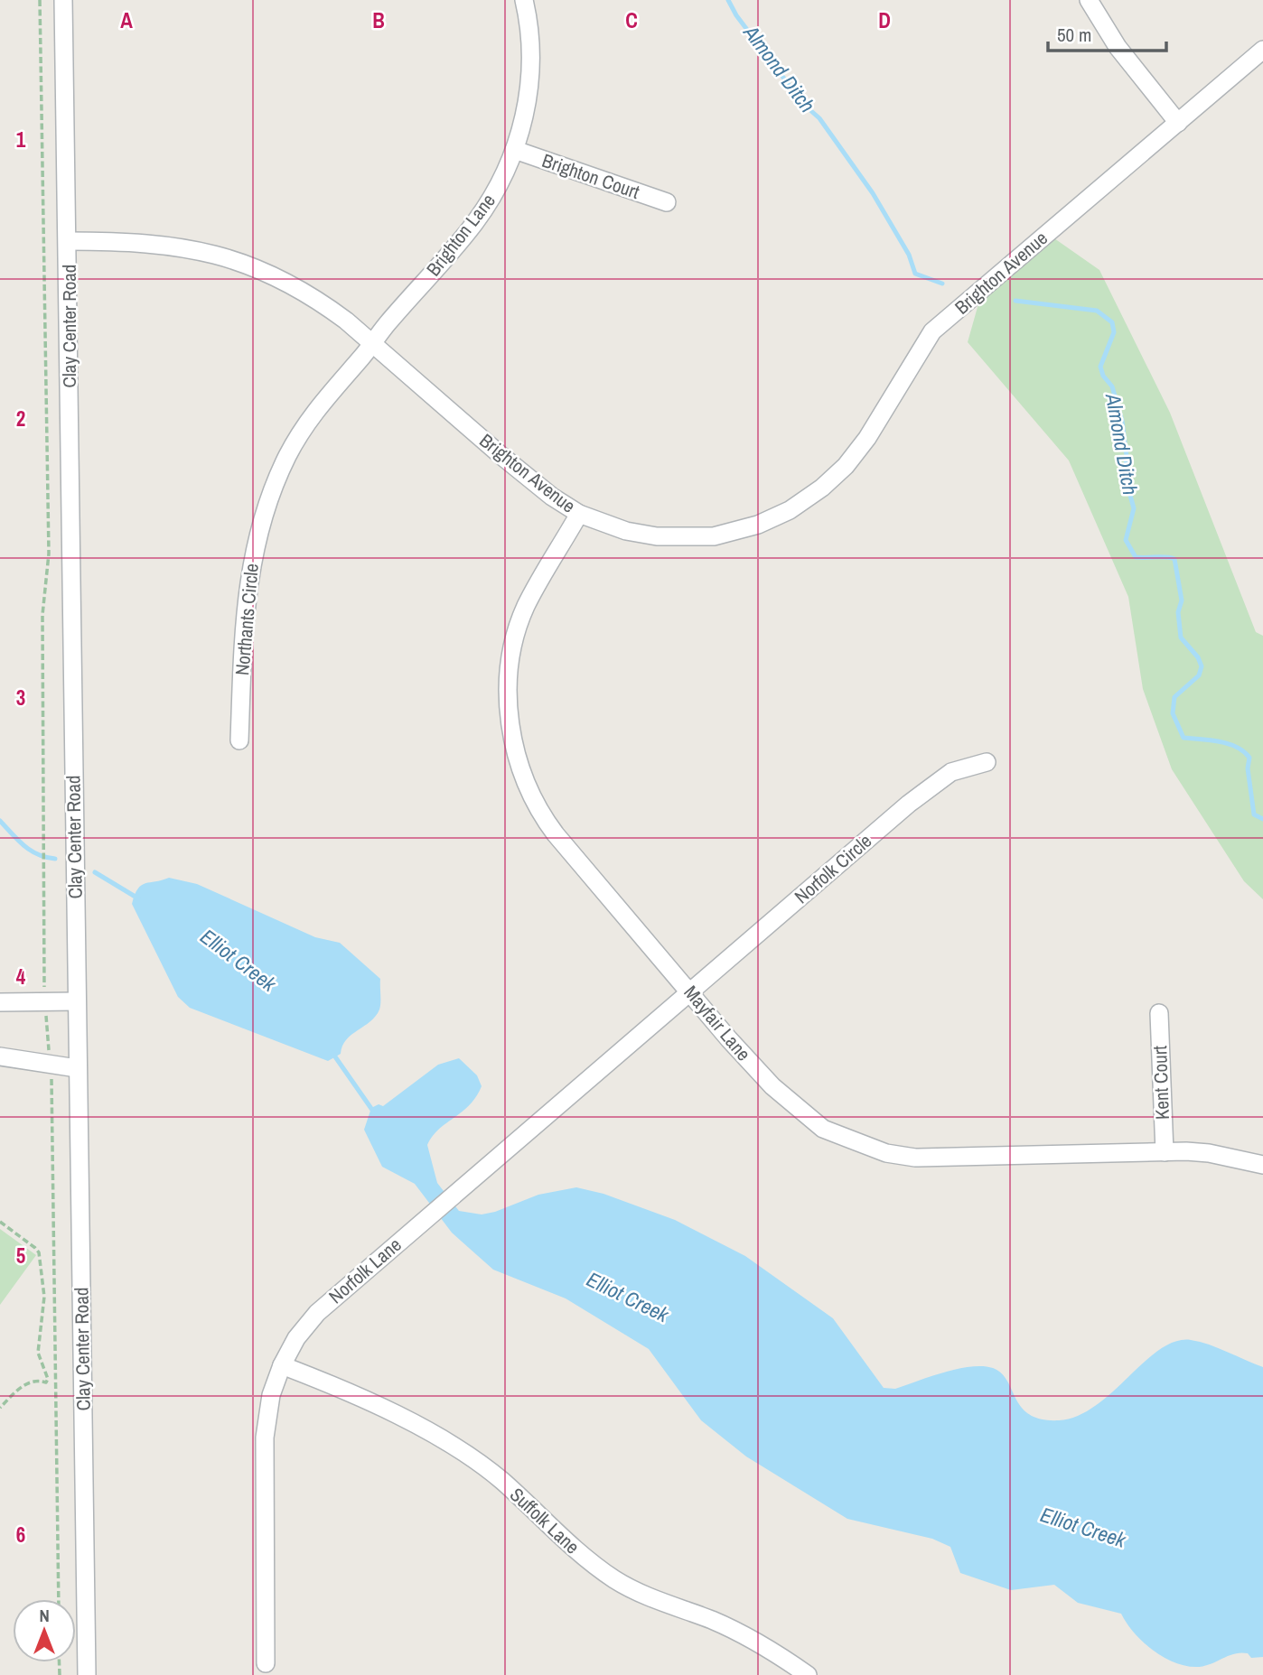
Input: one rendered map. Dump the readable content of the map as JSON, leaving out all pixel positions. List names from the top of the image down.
{
  "streets": {
    "street": [
      "Brighton Court",
      "Brighton Lane",
      "Brighton Avenue",
      "Clay Center Road",
      "Northants Circle",
      "Norfolk Circle",
      "Mayfair Lane",
      "Kent Court",
      "Norfolk Lane",
      "Suffolk Lane"
    ]
  },
  "crossings": [
    ["Brighton Court", "Brighton Lane"],
    ["Brighton Lane", "Brighton Avenue"],
    ["Brighton Lane", "Northants Circle"],
    ["Brighton Avenue", "Clay Center Road"],
    ["Brighton Avenue", "Northants Circle"],
    ["Brighton Avenue", "Mayfair Lane"],
    ["Norfolk Circle", "Mayfair Lane"],
    ["Norfolk Circle", "Norfolk Lane"],
    ["Mayfair Lane", "Kent Court"],
    ["Mayfair Lane", "Norfolk Lane"],
    ["Norfolk Lane", "Suffolk Lane"]
  ],
  "water": ["Almond Ditch", "Elliot Creek"],
  "scale_bar": "50 m",
  "north": "top",
  "grid": {
    "columns": [
      "A",
      "B",
      "C",
      "D"
    ],
    "rows": [
      "1",
      "2",
      "3",
      "4",
      "5",
      "6"
    ]
  }
}
